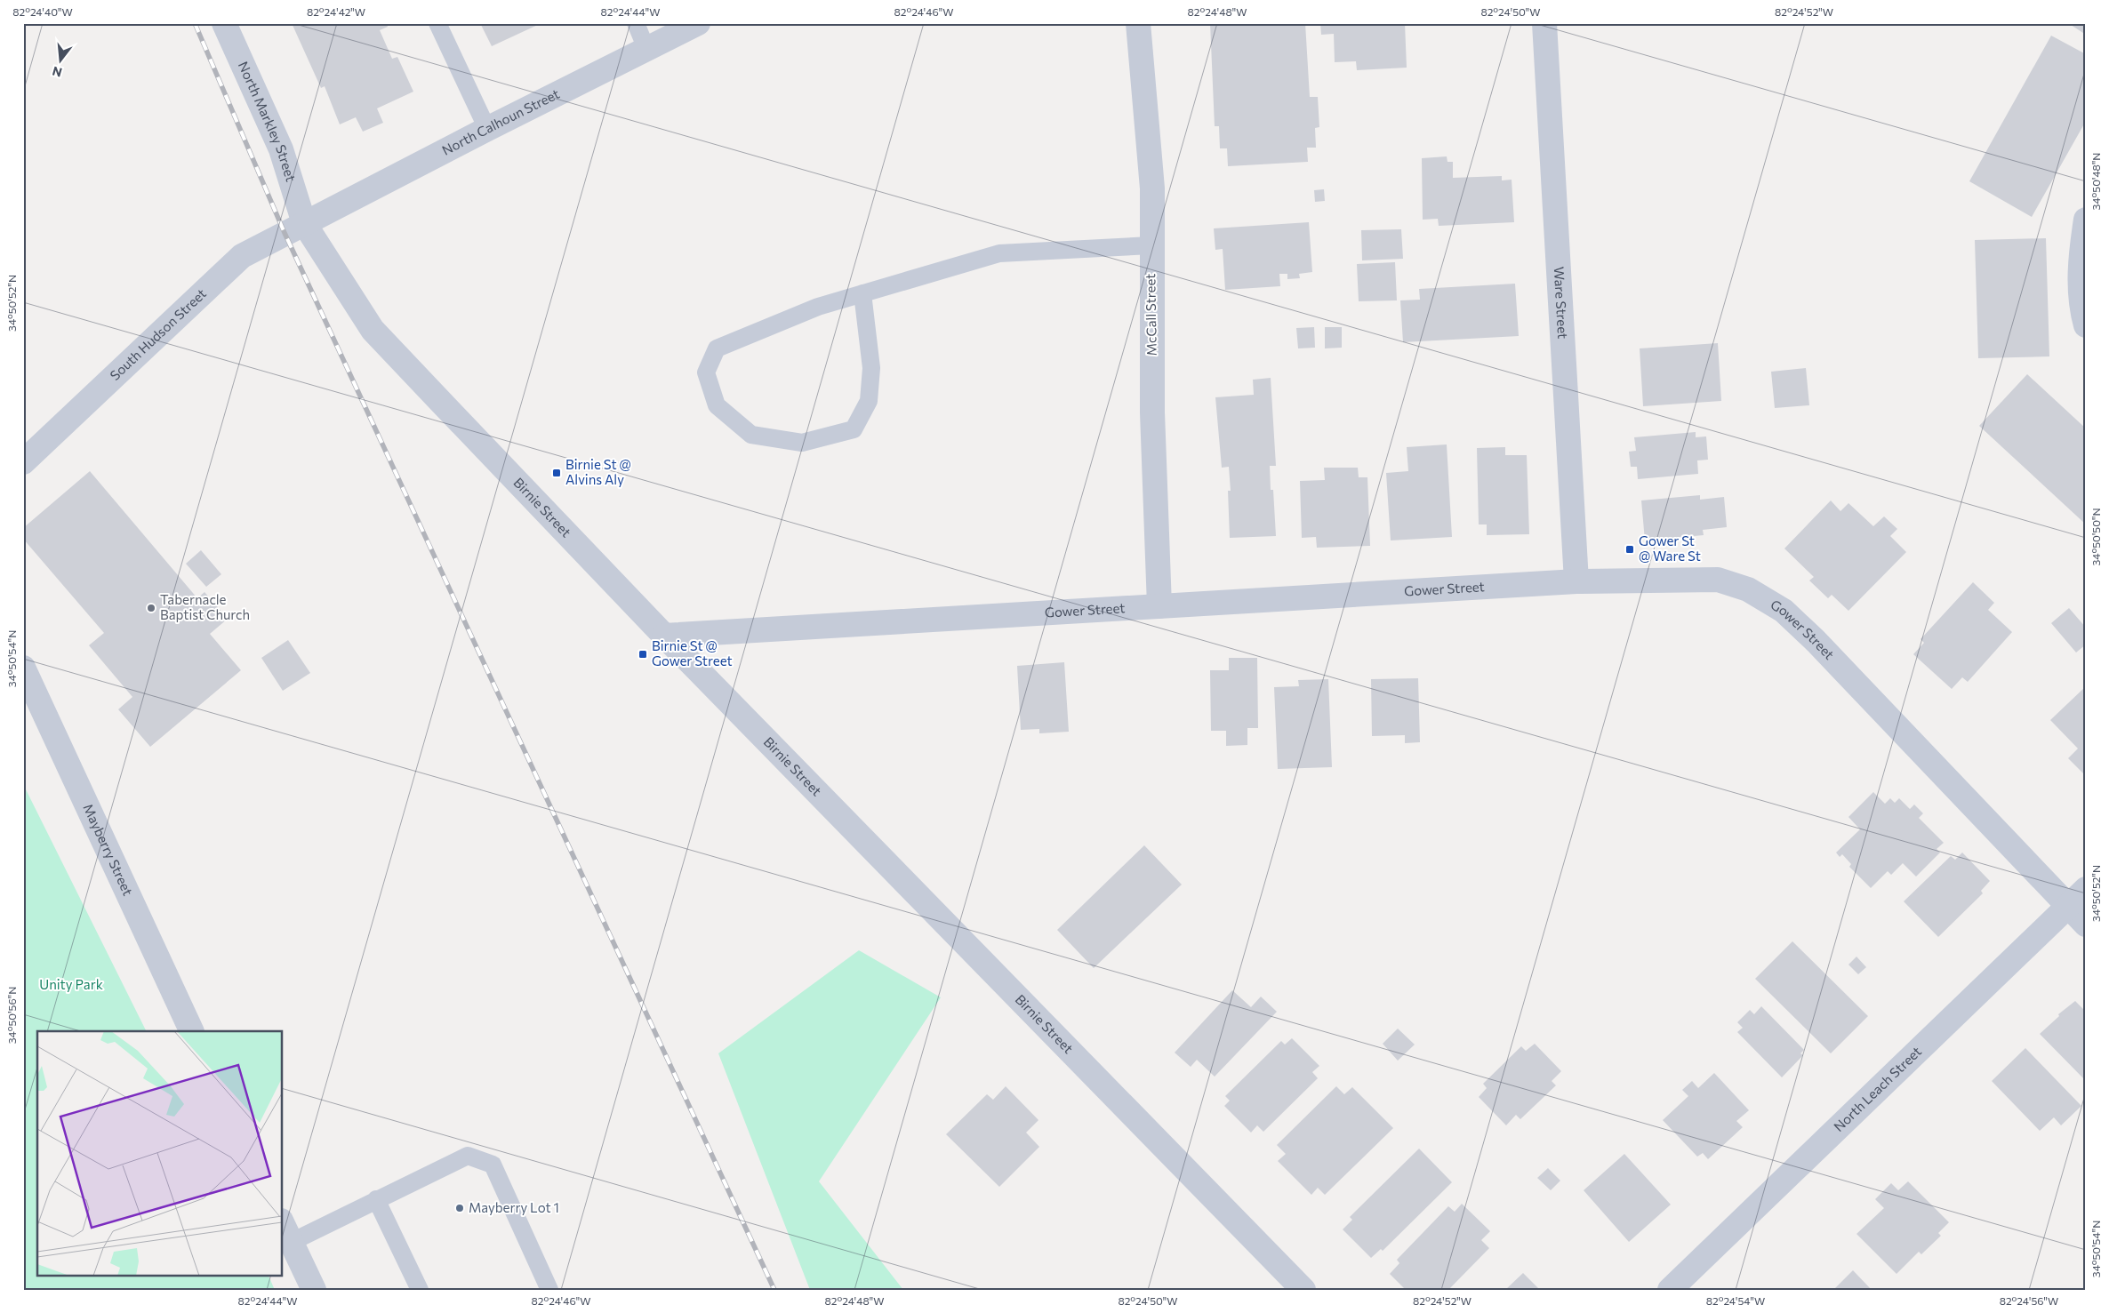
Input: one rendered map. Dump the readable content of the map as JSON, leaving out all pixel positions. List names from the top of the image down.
{
  "streets": {
    "street": [
      "North Markley Street",
      "North Calhoun Street",
      "Ware Street",
      "McCall Street",
      "South Hudson Street",
      "Birnie Street",
      "Gower Street",
      "Mayberry Street",
      "North Leach Street"
    ]
  },
  "crossings": [
    ["North Markley Street", "North Calhoun Street"],
    ["North Markley Street", "South Hudson Street"],
    ["North Markley Street", "Birnie Street"],
    ["North Calhoun Street", "South Hudson Street"],
    ["North Calhoun Street", "Birnie Street"],
    ["Ware Street", "Gower Street"],
    ["McCall Street", "Gower Street"],
    ["South Hudson Street", "Birnie Street"],
    ["Birnie Street", "Gower Street"],
    ["Gower Street", "North Leach Street"]
  ],
  "parks": ["Unity Park"],
  "places": {
    "transit": ["Birnie St @ Alvins Aly", "Gower St @ Ware St", "Birnie St @ Gower Street"],
    "other": ["Tabernacle Baptist Church", "Mayberry Lot 1"]
  },
  "north": "bottom",
  "coordinates": [
    "82°24'40\"W",
    "82°24'42\"W",
    "82°24'44\"W",
    "82°24'46\"W",
    "82°24'48\"W",
    "82°24'50\"W",
    "82°24'52\"W",
    "34°50'48\"N",
    "34°50'52\"N",
    "34°50'50\"N",
    "34°50'54\"N",
    "34°50'56\"N",
    "82°24'54\"W",
    "82°24'56\"W"
  ]
}
